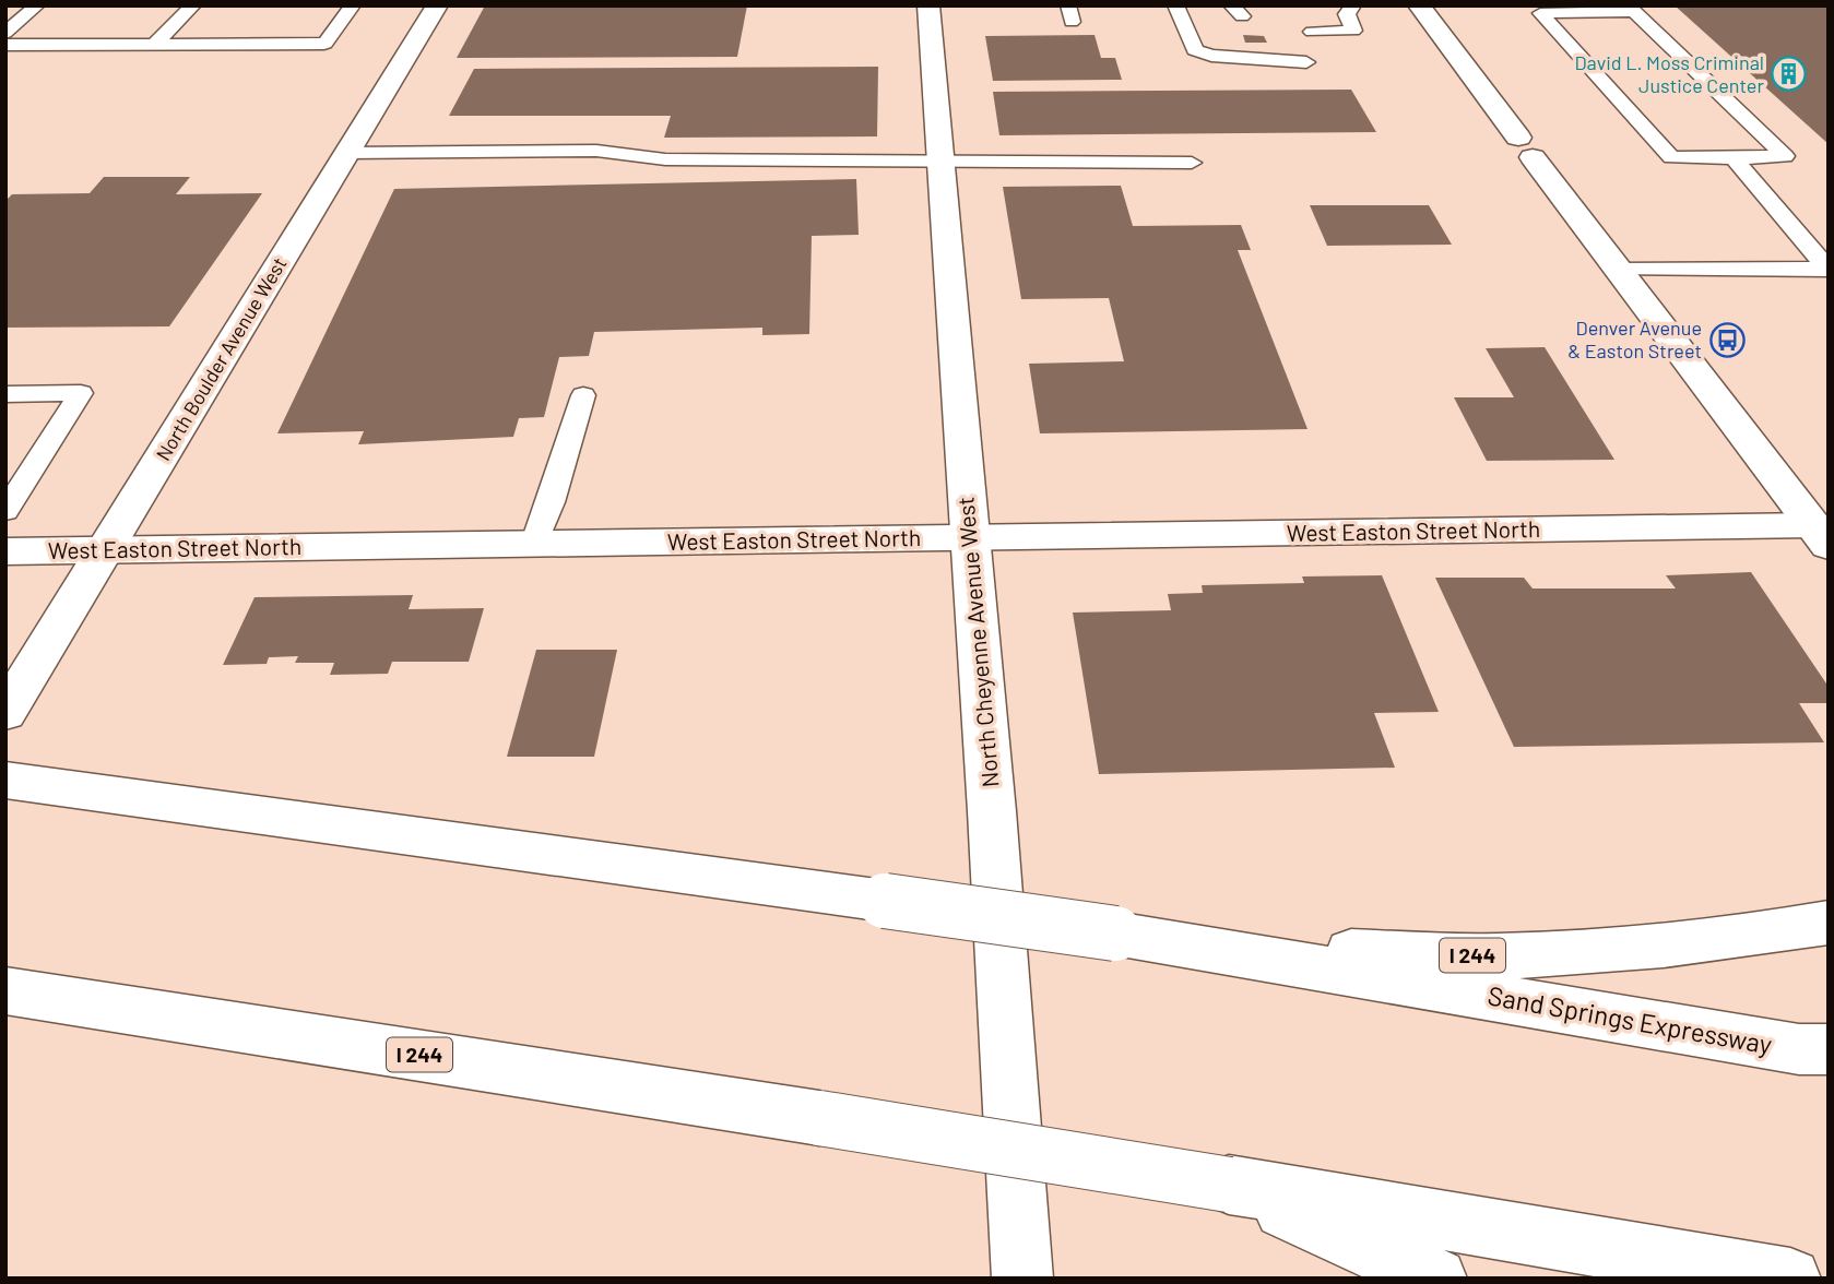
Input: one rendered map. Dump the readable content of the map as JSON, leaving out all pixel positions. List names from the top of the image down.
{
  "streets": {
    "main road": [
      "North Boulder Avenue West",
      "West Easton Street North",
      "North Cheyenne Avenue West",
      "I 244",
      "Sand Springs Expressway"
    ]
  },
  "crossings": [
    ["North Boulder Avenue West", "West Easton Street North"],
    ["West Easton Street North", "North Cheyenne Avenue West"],
    ["I 244", "Sand Springs Expressway"]
  ],
  "places": {
    "building": ["David L. Moss Criminal Justice Center"],
    "bus stop": ["Denver Avenue & Easton Street"]
  }
}
